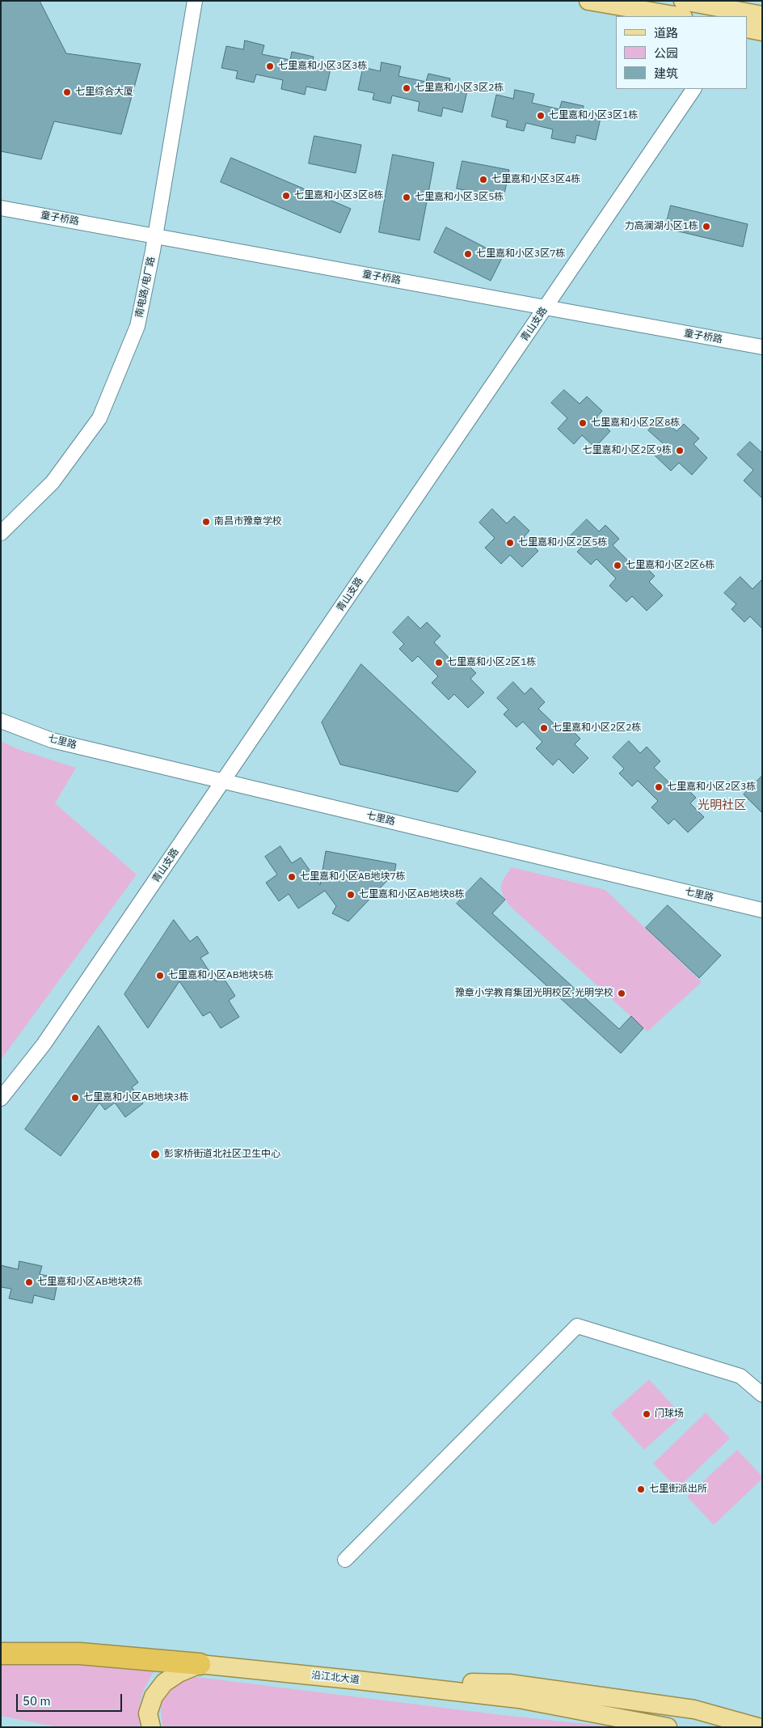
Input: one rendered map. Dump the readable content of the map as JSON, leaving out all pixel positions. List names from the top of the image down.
{
  "streets": {
    "highway": ["沿江北大道"],
    "street": [
      "童子桥路",
      "南电路/电厂路",
      "青山支路",
      "七里路"
    ]
  },
  "crossings": [
    ["童子桥路", "南电路/电厂路"],
    ["童子桥路", "青山支路"],
    ["青山支路", "七里路"]
  ],
  "districts": ["光明社区"],
  "places": [
    "七里嘉和小区3区3栋",
    "七里嘉和小区3区2栋",
    "七里综合大厦",
    "七里嘉和小区3区1栋",
    "七里嘉和小区3区4栋",
    "七里嘉和小区3区8栋",
    "七里嘉和小区3区5栋",
    "力高澜湖小区1栋",
    "七里嘉和小区3区7栋",
    "七里嘉和小区2区8栋",
    "七里嘉和小区2区9栋",
    "南昌市豫章学校",
    "七里嘉和小区2区5栋",
    "七里嘉和小区2区6栋",
    "七里嘉和小区2区1栋",
    "七里嘉和小区2区2栋",
    "七里嘉和小区2区3栋",
    "七里嘉和小区AB地块7栋",
    "七里嘉和小区AB地块8栋",
    "七里嘉和小区AB地块5栋",
    "豫章小学教育集团光明校区·光明学校",
    "七里嘉和小区AB地块3栋",
    "彭家桥街道北社区卫生中心",
    "七里嘉和小区AB地块2栋",
    "门球场",
    "七里街派出所"
  ],
  "legend": ["道路", "公园", "建筑"],
  "scale_bar": "50 m"
}
